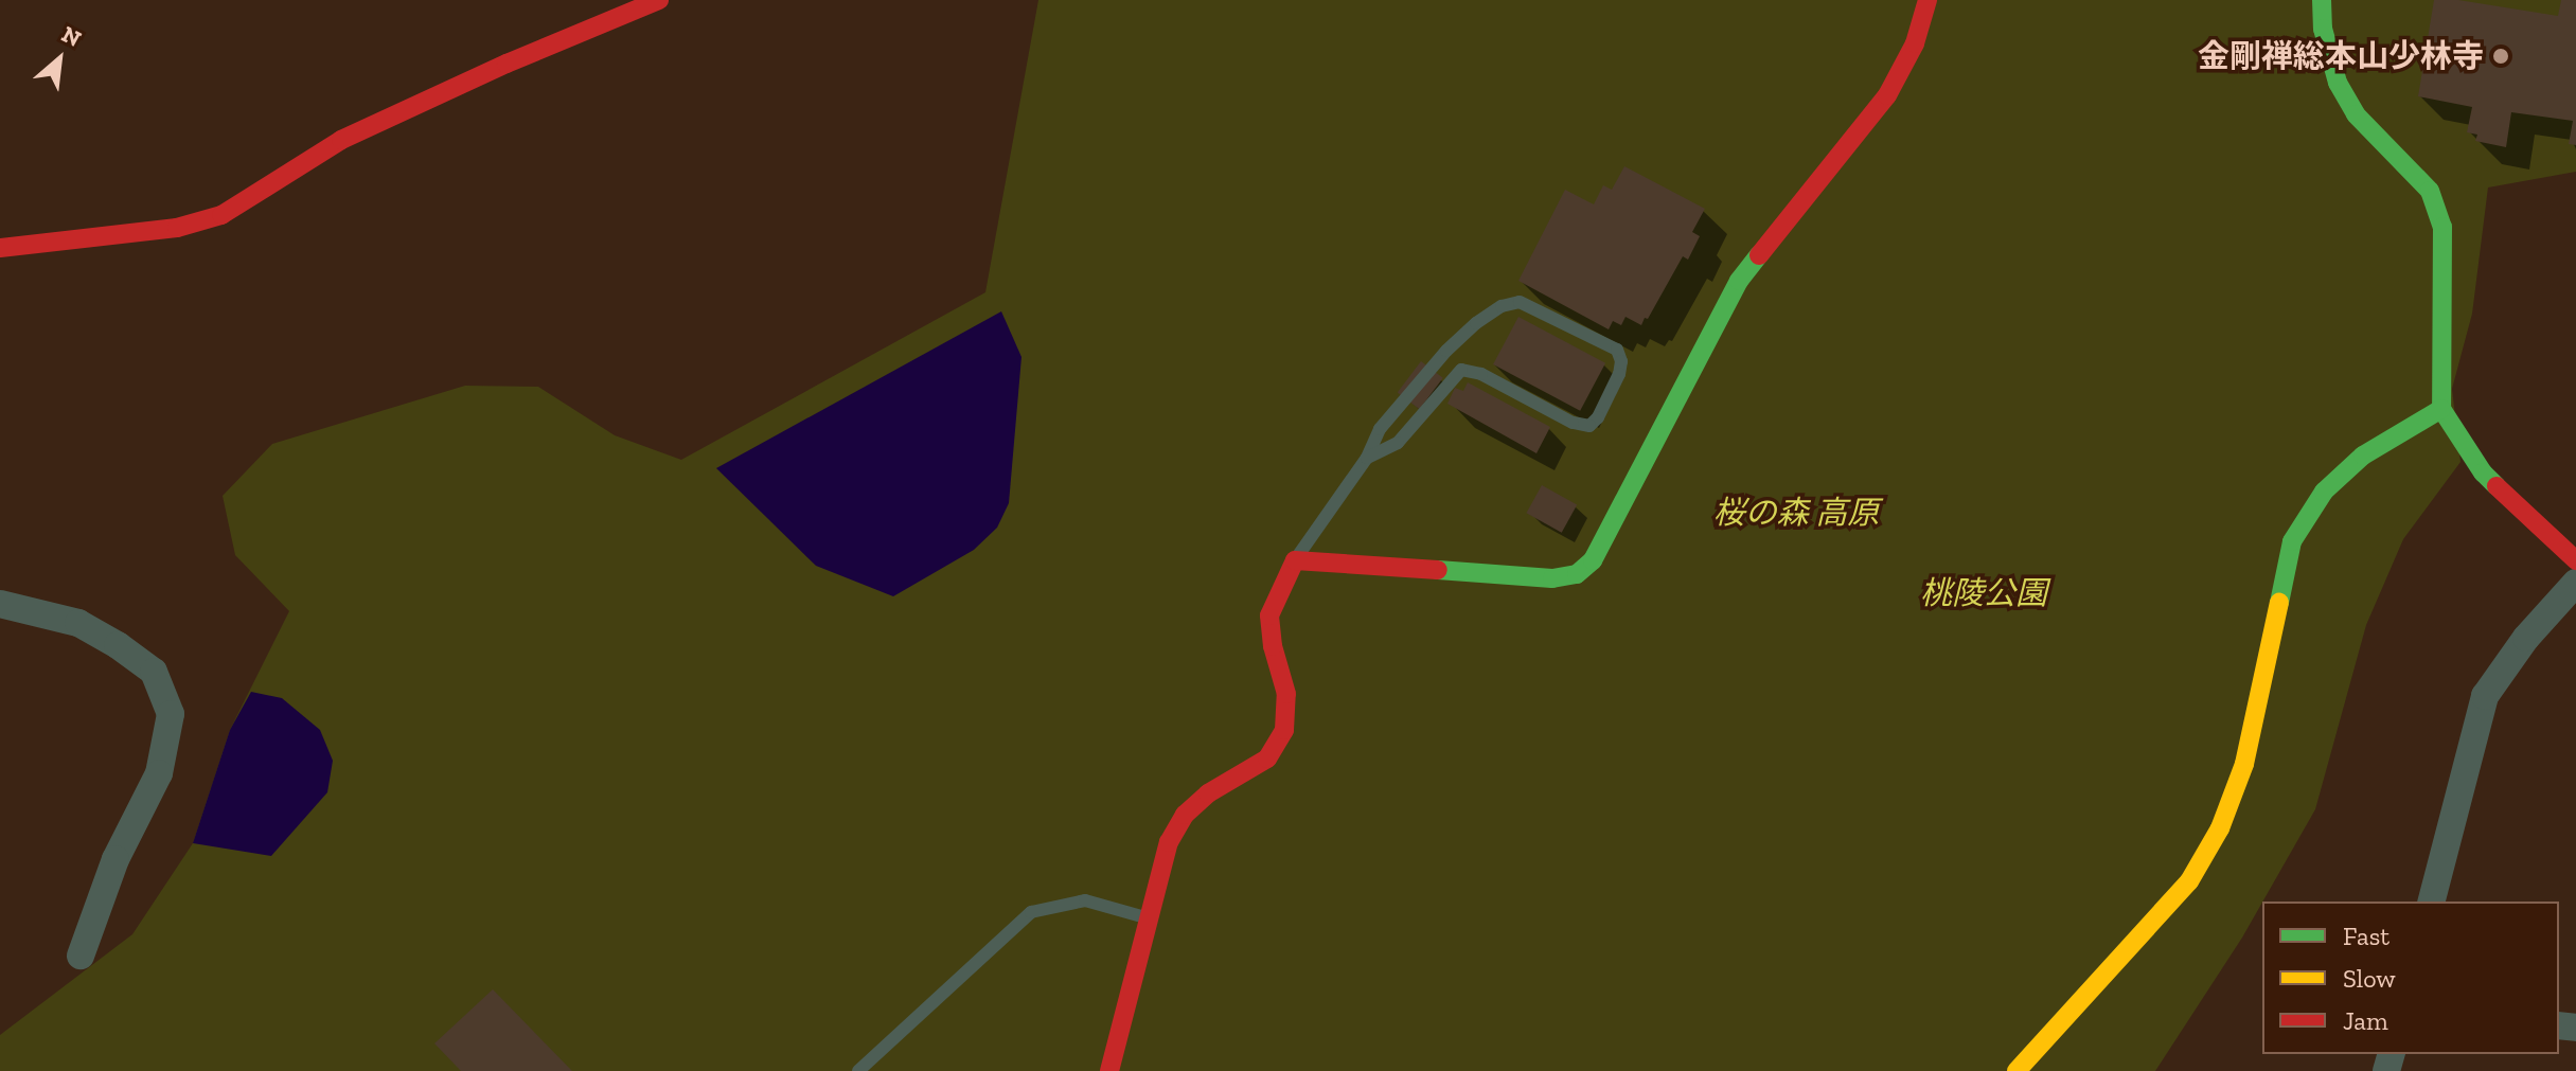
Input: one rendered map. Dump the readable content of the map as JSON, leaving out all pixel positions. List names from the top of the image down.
{
  "parks": ["桜の森 高原", "桃陵公園"],
  "places": ["金剛禅総本山少林寺"],
  "legend": ["Fast", "Slow", "Jam"],
  "north": "top right"
}
